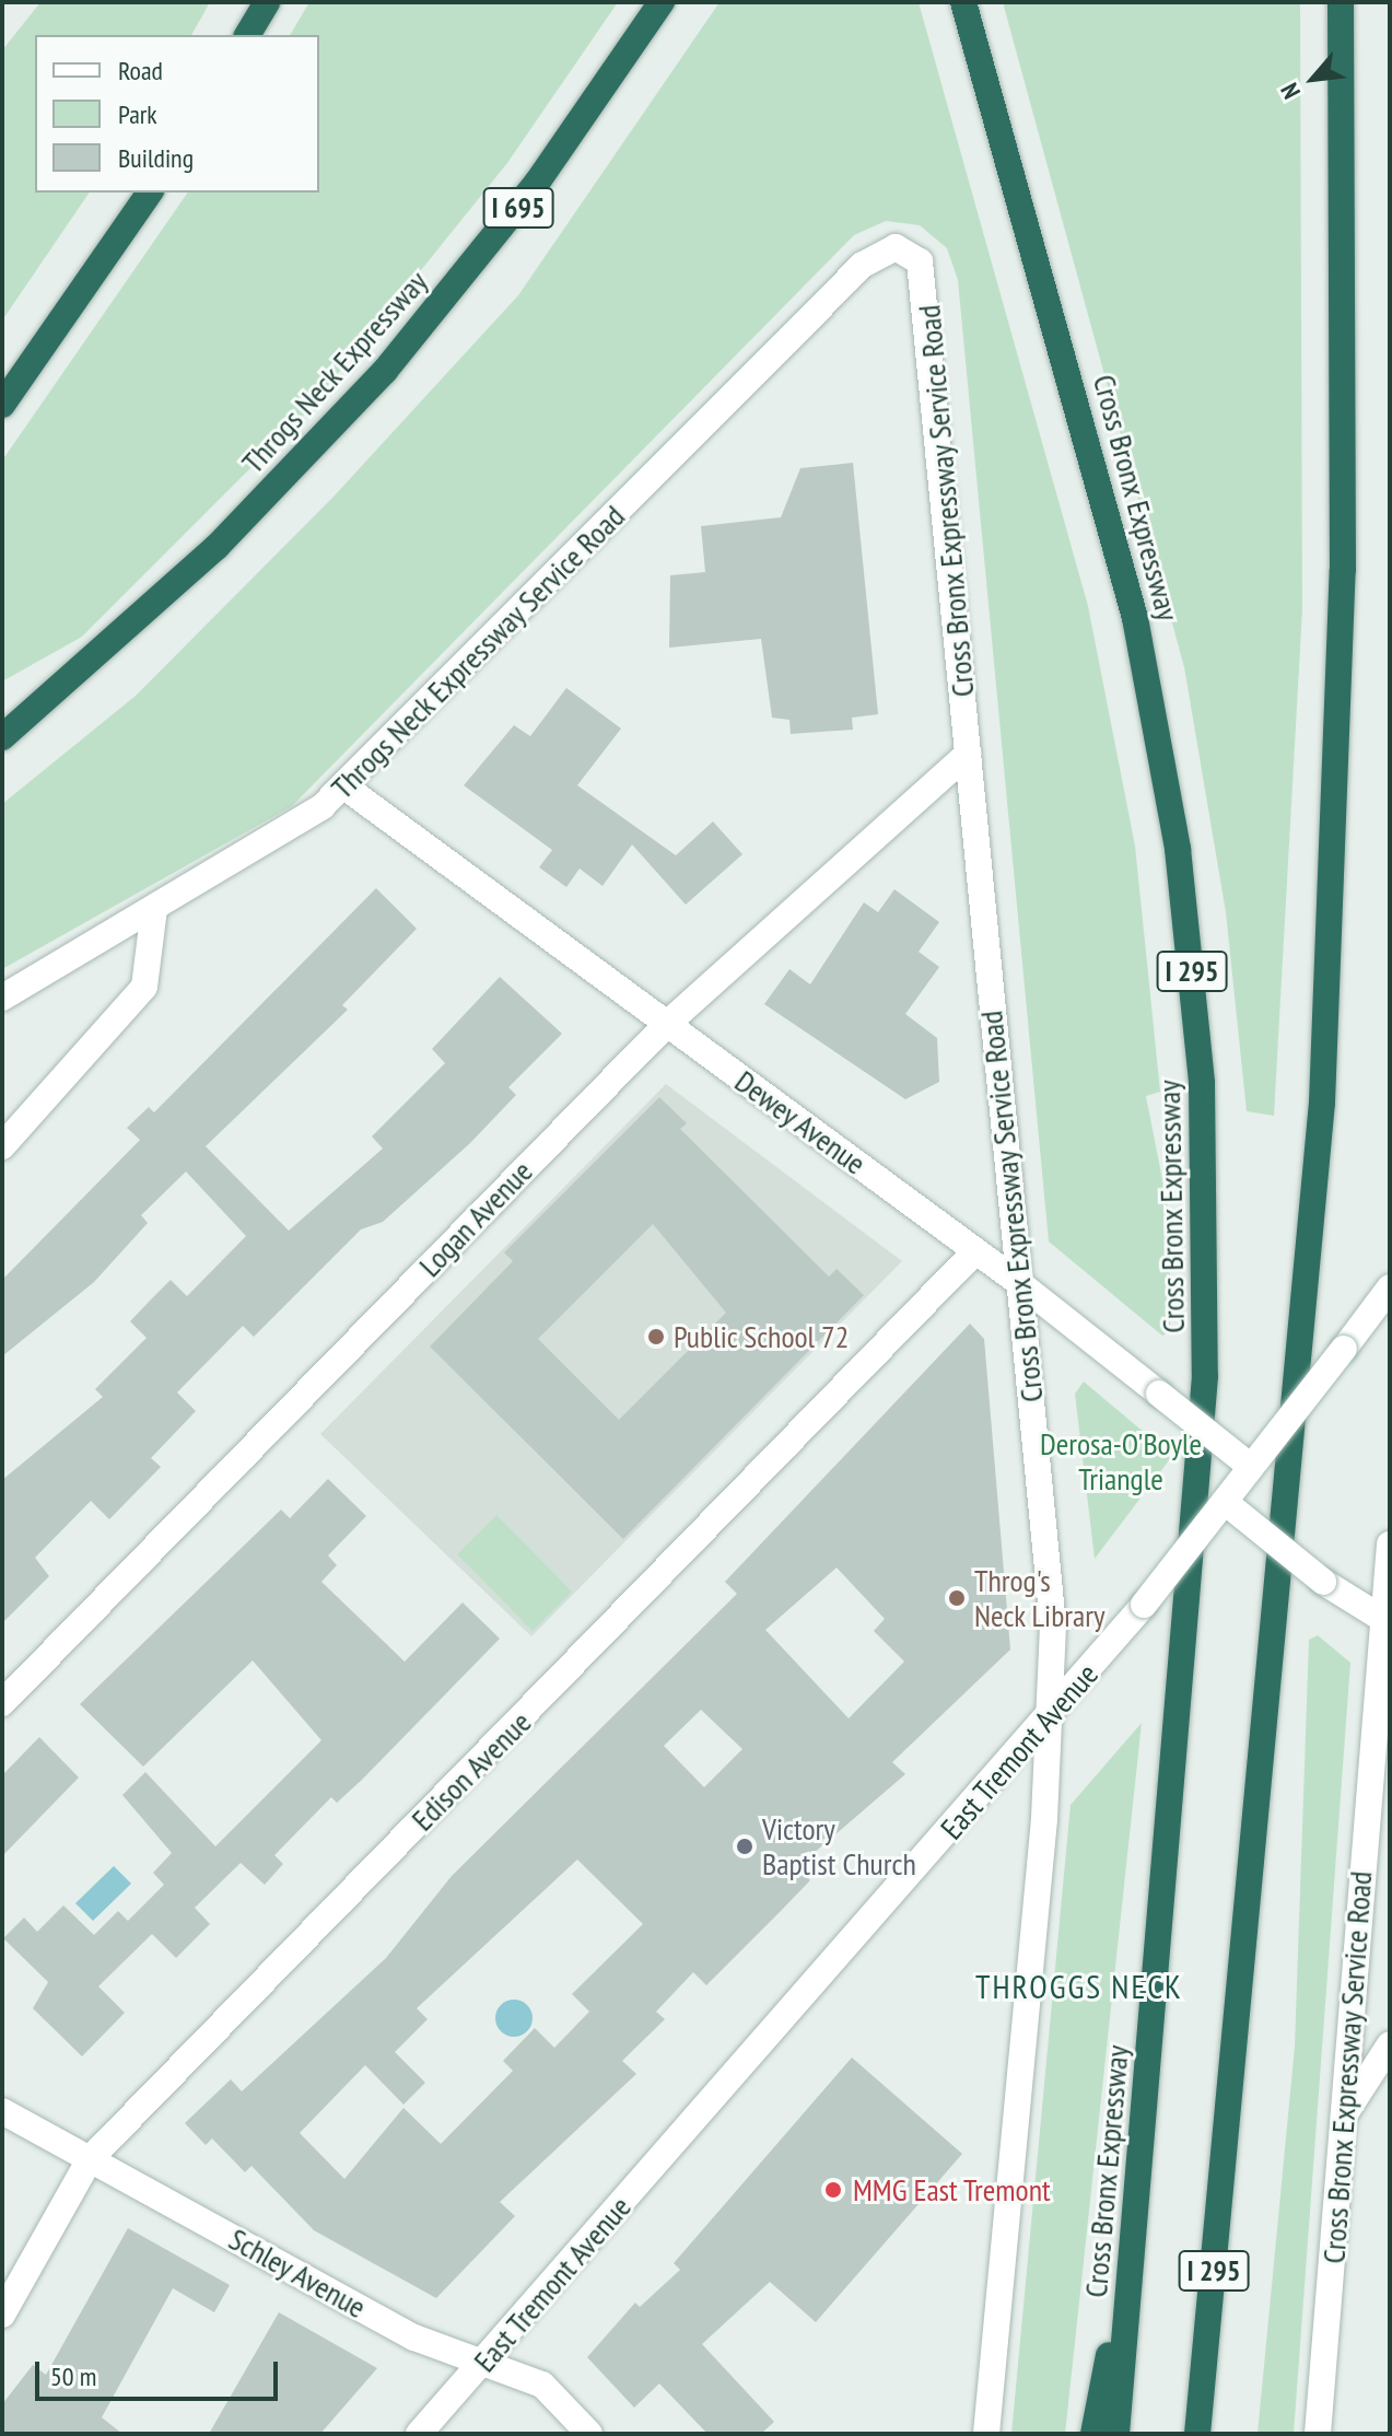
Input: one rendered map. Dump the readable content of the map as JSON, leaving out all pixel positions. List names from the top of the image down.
{
  "streets": {
    "highway": [
      "I 695",
      "Throgs Neck Expressway",
      "Cross Bronx Expressway",
      "I 295"
    ],
    "street": [
      "Cross Bronx Expressway Service Road",
      "Throgs Neck Expressway Service Road",
      "Dewey Avenue",
      "Logan Avenue",
      "East Tremont Avenue",
      "Edison Avenue",
      "Schley Avenue"
    ]
  },
  "crossings": [
    ["Cross Bronx Expressway Service Road", "Throgs Neck Expressway Service Road"],
    ["Cross Bronx Expressway Service Road", "Dewey Avenue"],
    ["Cross Bronx Expressway Service Road", "Logan Avenue"],
    ["Cross Bronx Expressway Service Road", "East Tremont Avenue"],
    ["Throgs Neck Expressway Service Road", "Dewey Avenue"],
    ["Dewey Avenue", "Logan Avenue"],
    ["Dewey Avenue", "East Tremont Avenue"],
    ["Dewey Avenue", "Edison Avenue"],
    ["East Tremont Avenue", "Schley Avenue"],
    ["Edison Avenue", "Schley Avenue"]
  ],
  "districts": ["THROGGS NECK"],
  "parks": ["Derosa-O'Boyle Triangle"],
  "places": [
    "Public School 72",
    "Throg's Neck Library",
    "Victory Baptist Church",
    "MMG East Tremont"
  ],
  "legend": ["Road", "Park", "Building"],
  "scale_bar": "50 m",
  "north": "bottom left"
}
